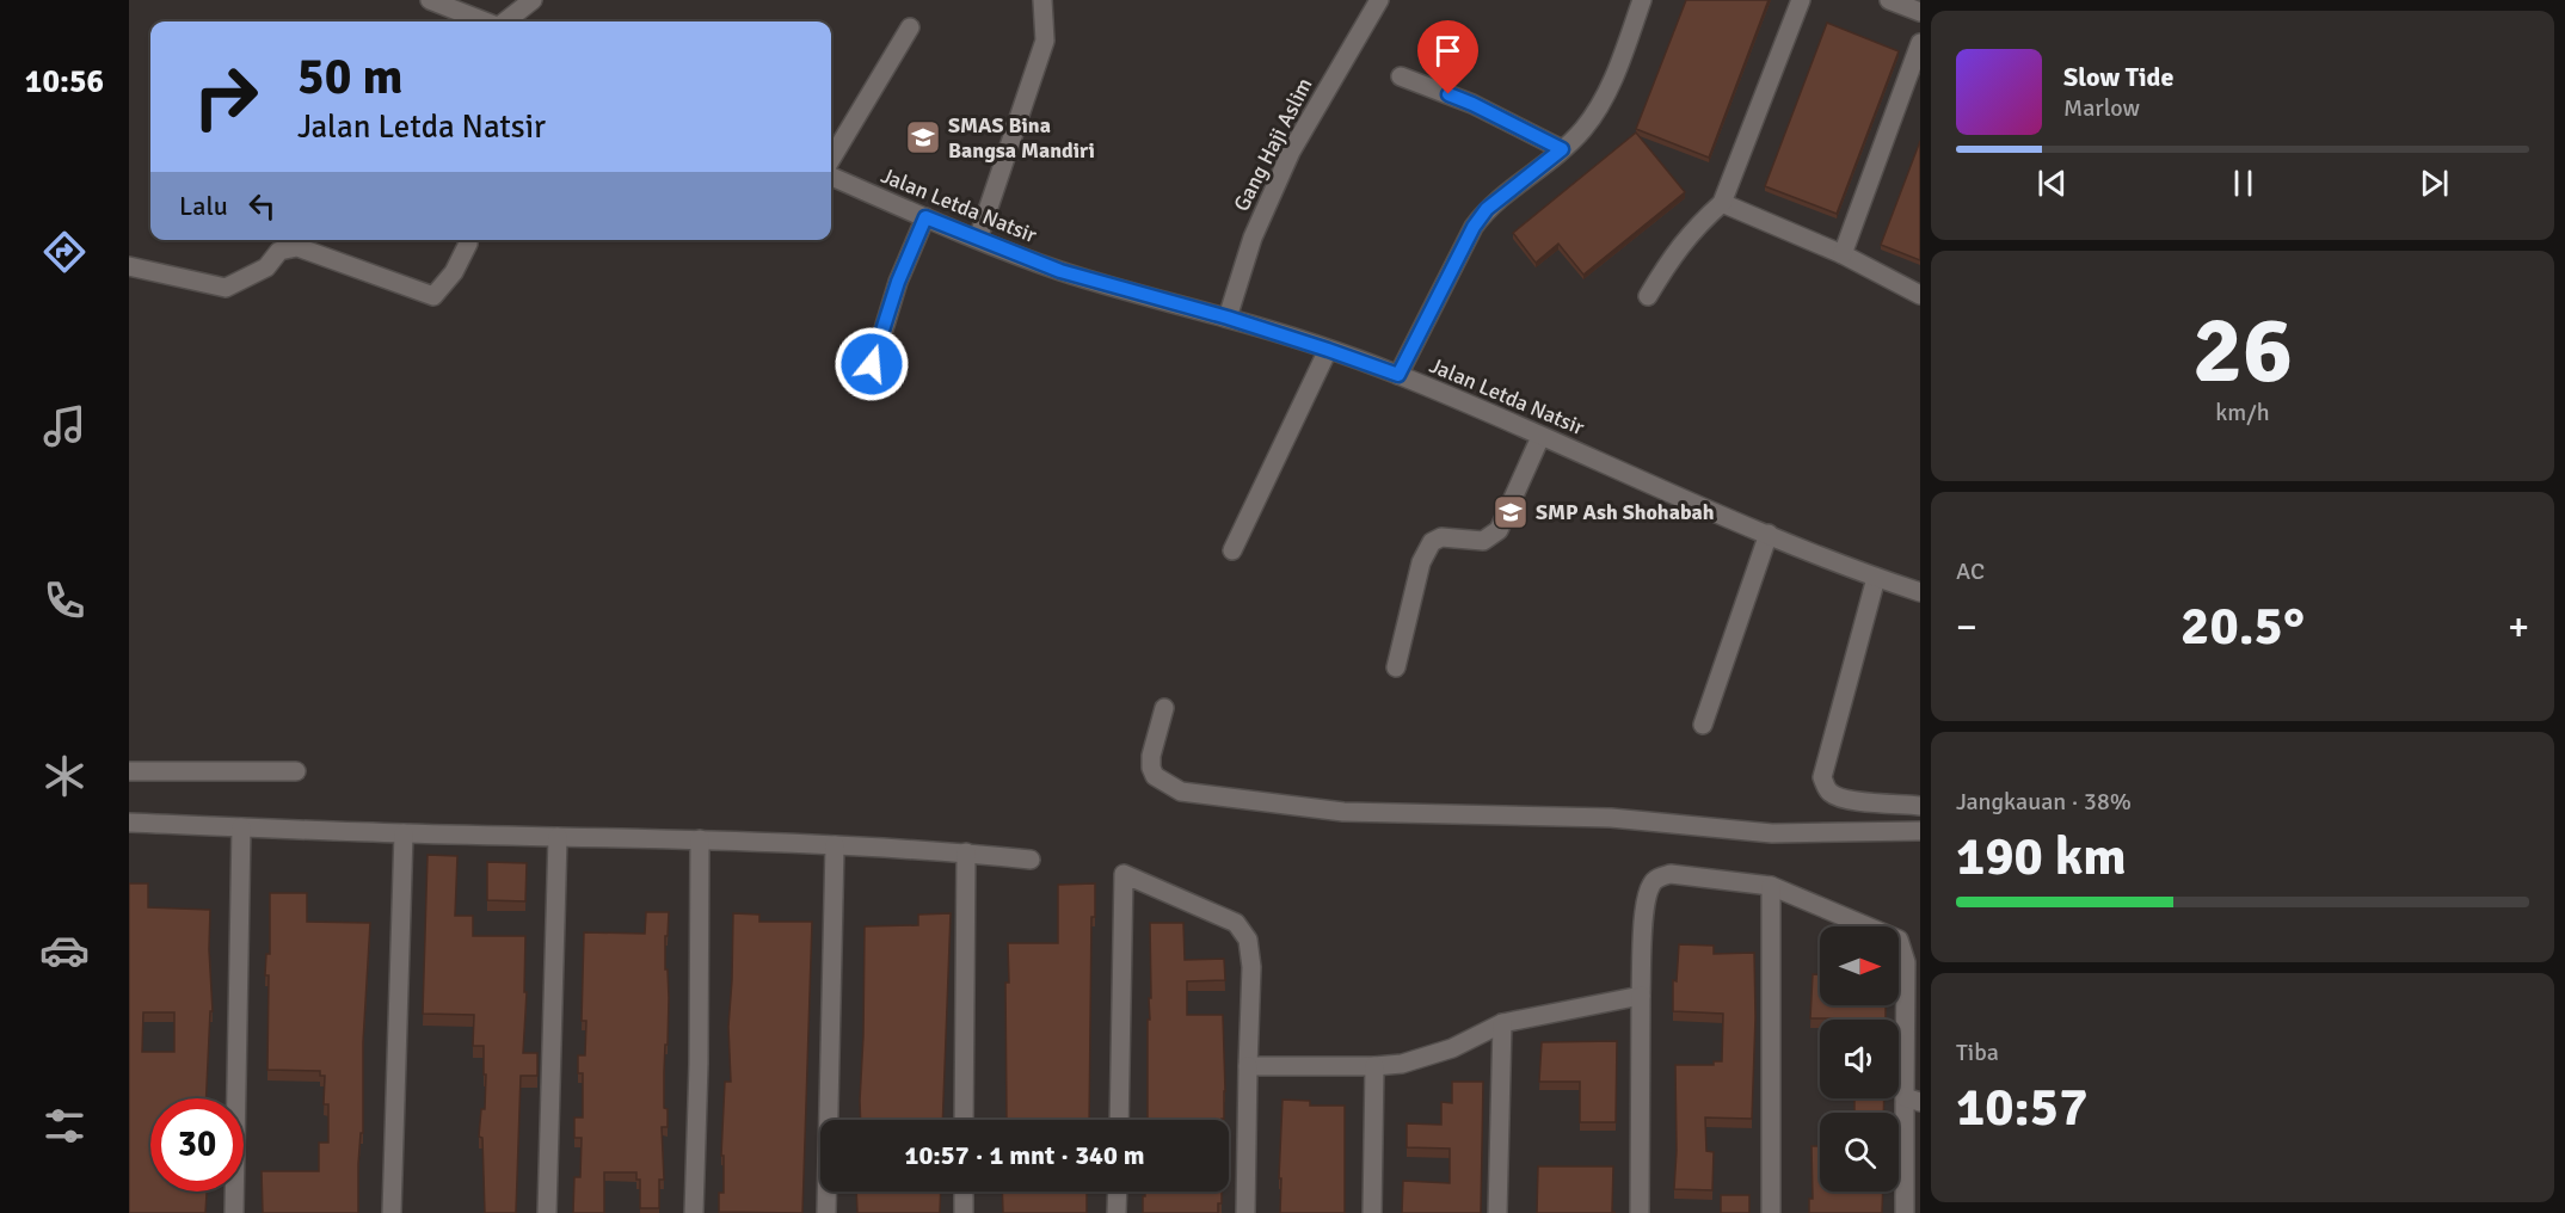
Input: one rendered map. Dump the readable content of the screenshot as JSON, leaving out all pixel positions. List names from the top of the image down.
{
  "streets": {
    "street": ["Gang Haji Aslim", "Jalan Letda Natsir"]
  },
  "crossings": [
    ["Gang Haji Aslim", "Jalan Letda Natsir"]
  ],
  "places": {
    "school or university": ["SMAS Bina Bangsa Mandiri", "SMP Ash Shohabah"]
  },
  "north": "right",
  "page": {
    "tabs": "10:56",
    "turn": ["50 m", "Jalan Letda Natsir"],
    "song": ["Slow Tide", "Marlow"],
    "then": "Lalu",
    "tile": [
      ["26", "km/h"],
      "AC",
      ["Jangkauan · 38%", "190 km"],
      ["Tiba", "10:57"]
    ],
    "heat": ["−", "20.5°", "+"],
    "limit": "30",
    "trip": "10:57 · 1 mnt · 340 m"
  }
}
